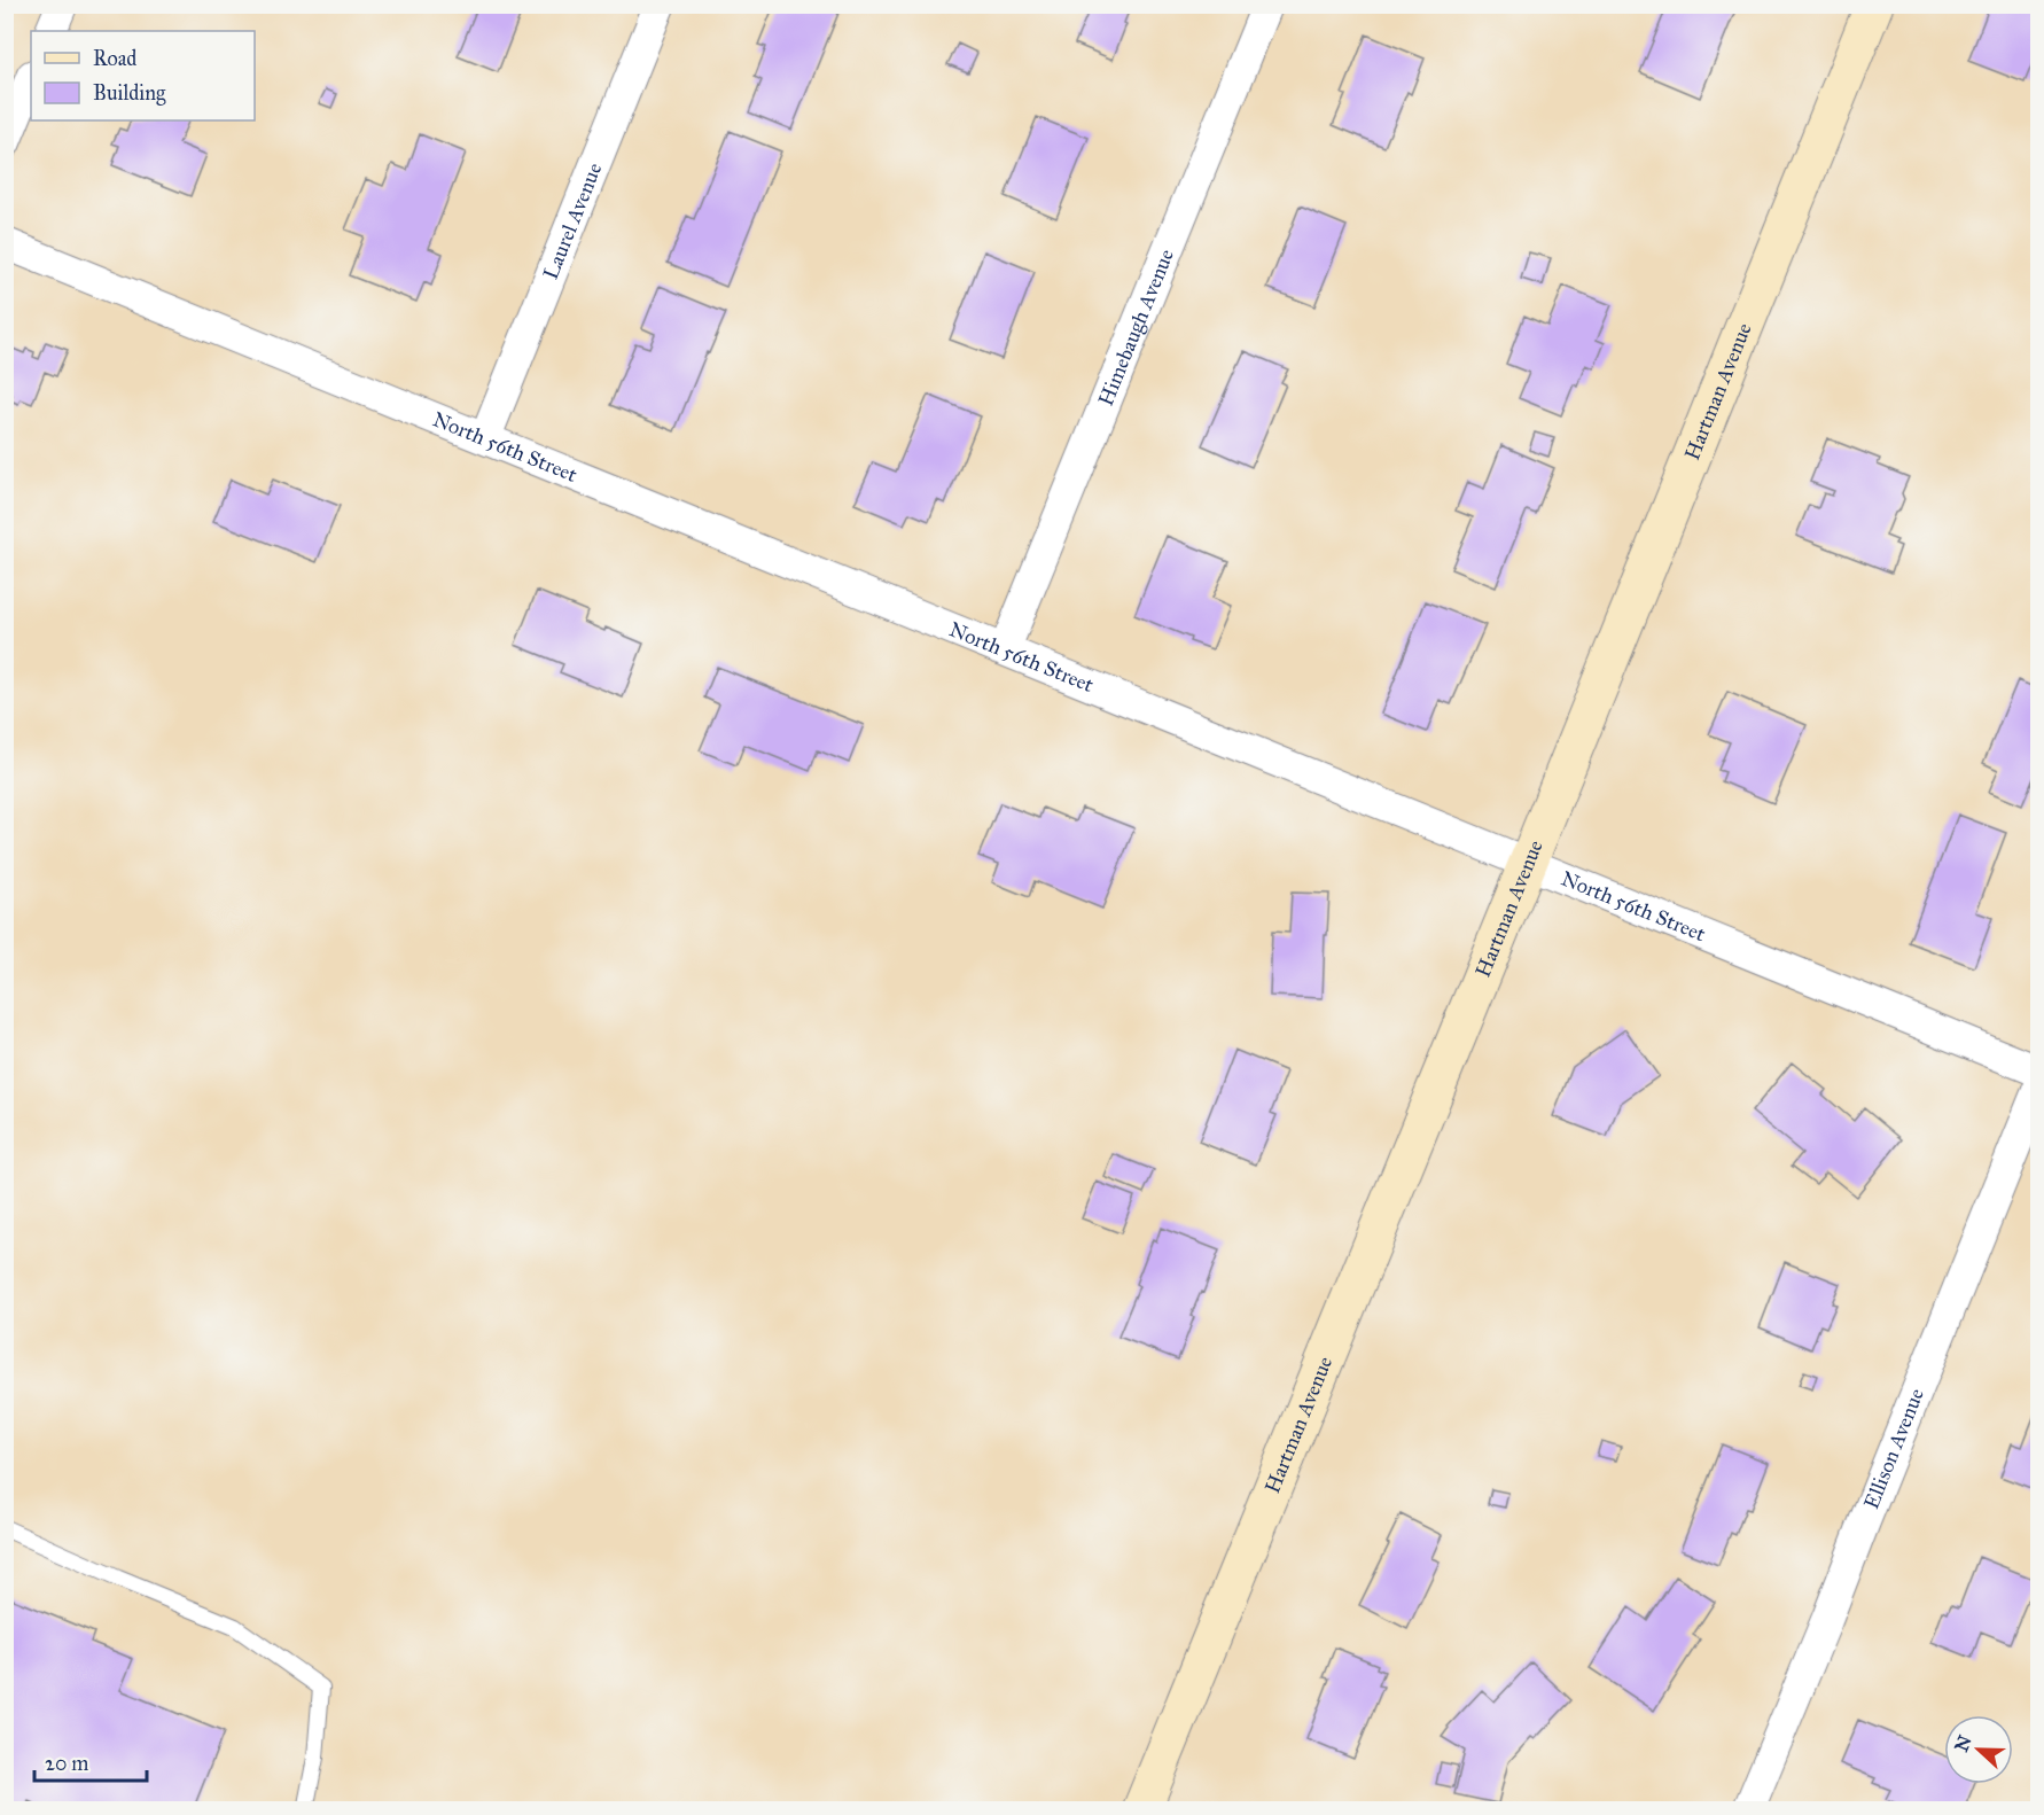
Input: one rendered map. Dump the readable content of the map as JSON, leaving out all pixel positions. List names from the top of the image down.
{
  "streets": {
    "street": [
      "Laurel Avenue",
      "Himebaugh Avenue",
      "Hartman Avenue",
      "North 56th Street",
      "Ellison Avenue"
    ]
  },
  "crossings": [
    ["Laurel Avenue", "North 56th Street"],
    ["Himebaugh Avenue", "North 56th Street"],
    ["Hartman Avenue", "North 56th Street"]
  ],
  "legend": ["Road", "Building"],
  "scale_bar": "20 m",
  "north": "left"
}
